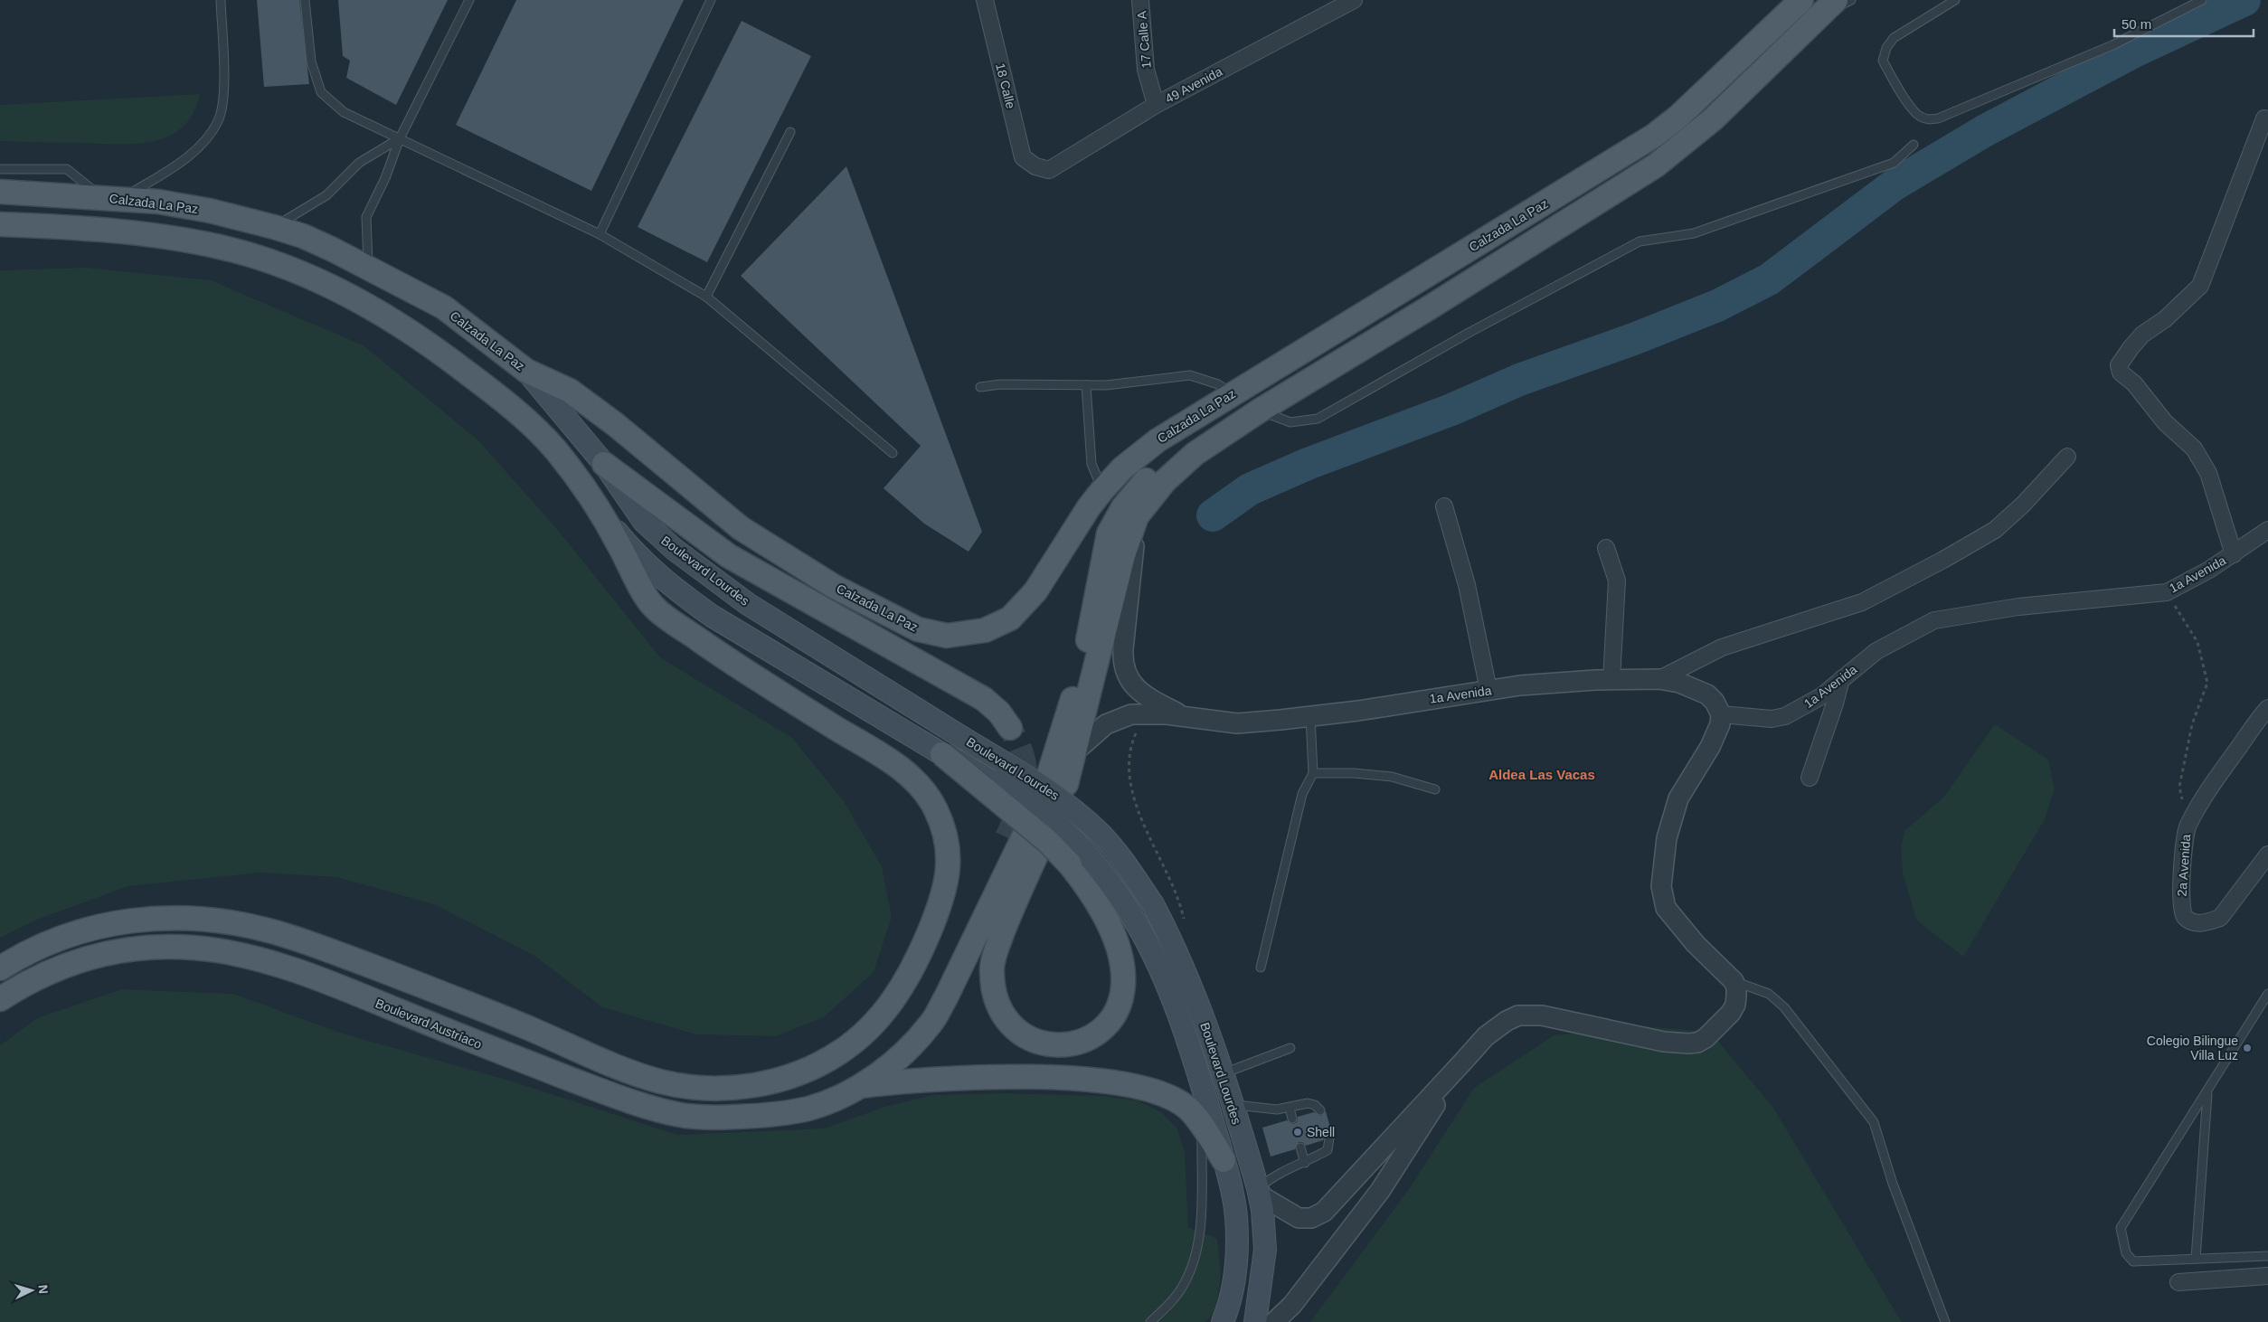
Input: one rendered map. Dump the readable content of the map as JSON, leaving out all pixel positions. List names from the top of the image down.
{
  "streets": {
    "main road": ["Calzada La Paz", "Boulevard Lourdes", "Boulevard Austríaco"],
    "street": [
      "17 Calle A",
      "49 Avenida",
      "18 Calle",
      "1a Avenida",
      "2a Avenida"
    ]
  },
  "crossings": [
    ["17 Calle A", "49 Avenida"],
    ["49 Avenida", "18 Calle"],
    ["Calzada La Paz", "Boulevard Lourdes"],
    ["1a Avenida", "2a Avenida"]
  ],
  "districts": ["Aldea Las Vacas"],
  "places": ["Colegio Bilingue Villa Luz", "Shell"],
  "scale_bar": "50 m",
  "north": "right"
}
